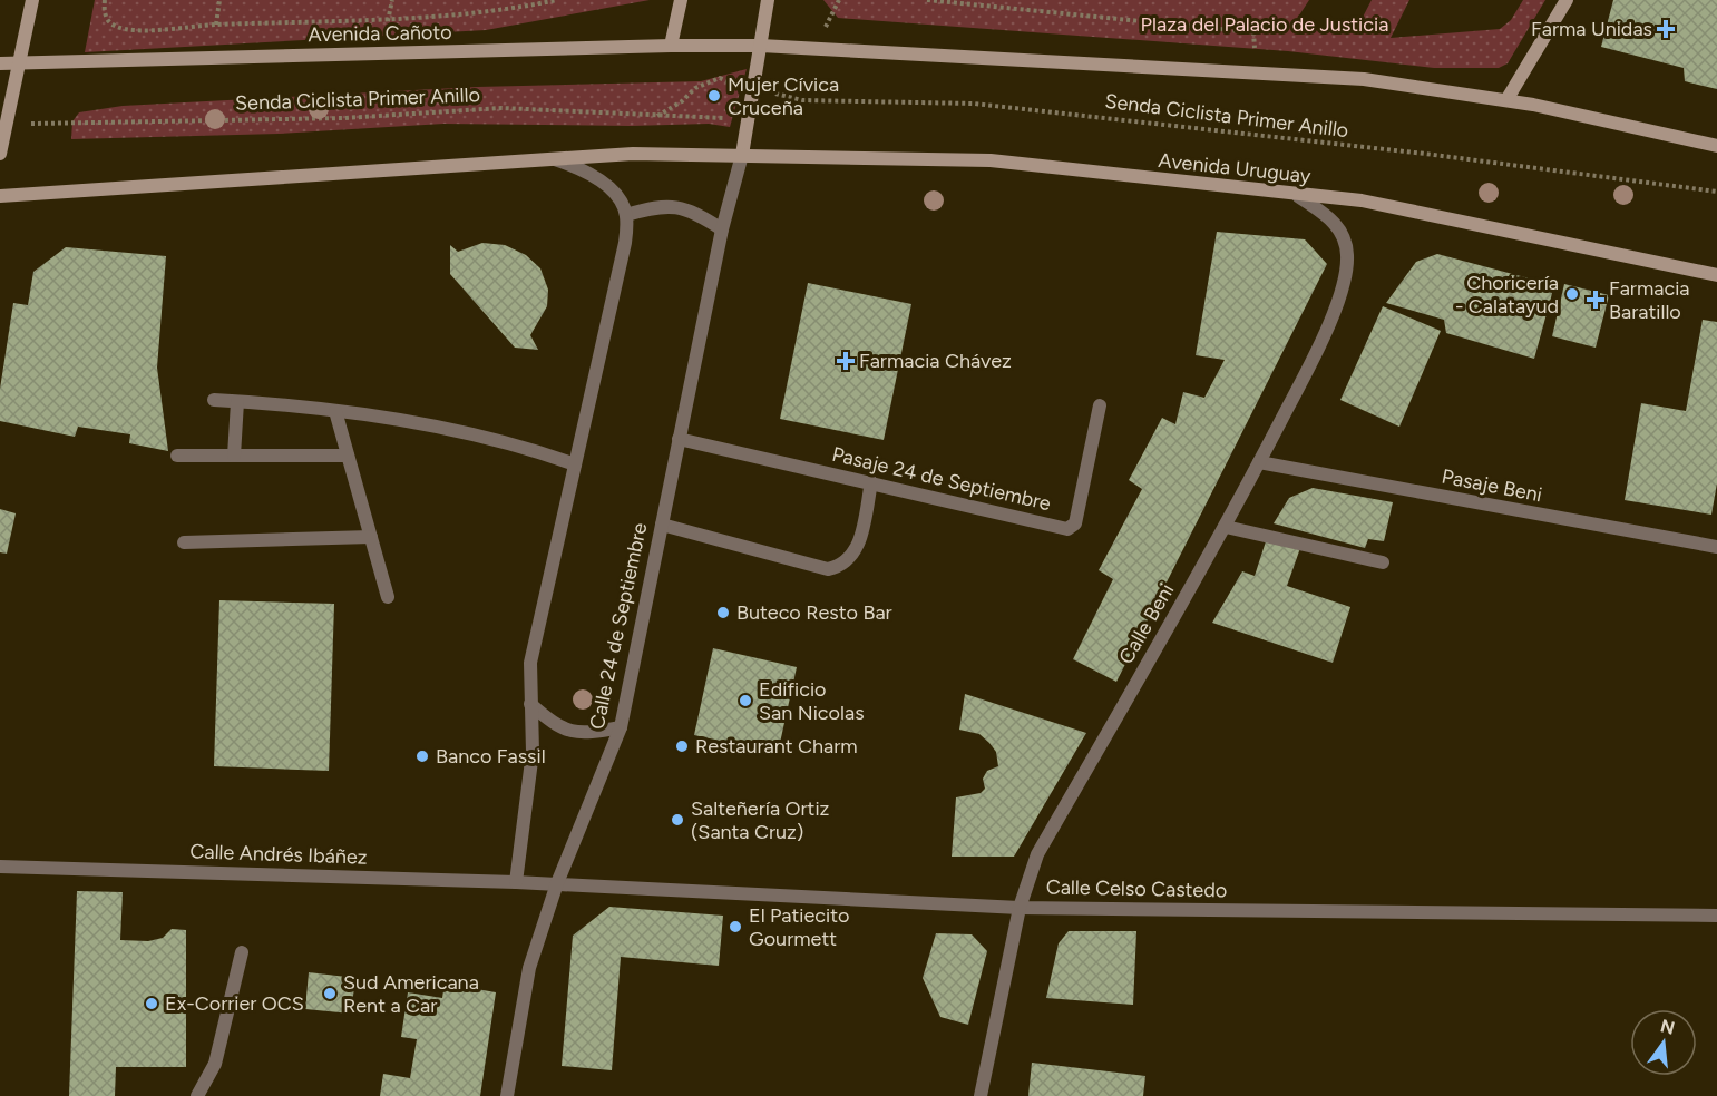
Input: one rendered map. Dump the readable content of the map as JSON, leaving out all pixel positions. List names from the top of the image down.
{
  "streets": {
    "main road": ["Avenida Cañoto", "Avenida Uruguay"],
    "street": [
      "Pasaje 24 de Septiembre",
      "Pasaje Beni",
      "Calle Beni",
      "Calle 24 de Septiembre",
      "Calle Andrés Ibáñez",
      "Calle Celso Castedo"
    ],
    "path": ["Senda Ciclista Primer Anillo"]
  },
  "crossings": [
    ["Avenida Uruguay", "Calle Beni"],
    ["Avenida Uruguay", "Calle 24 de Septiembre"],
    ["Pasaje 24 de Septiembre", "Calle 24 de Septiembre"],
    ["Pasaje Beni", "Calle Beni"],
    ["Calle Beni", "Calle Celso Castedo"],
    ["Calle 24 de Septiembre", "Calle Andrés Ibáñez"],
    ["Calle 24 de Septiembre", "Calle Celso Castedo"],
    ["Calle Andrés Ibáñez", "Calle Celso Castedo"]
  ],
  "parks": ["Plaza del Palacio de Justicia"],
  "places": {
    "health": ["Farma Unidas", "Farmacia Baratillo", "Farmacia Chávez"],
    "other": [
      "Mujer Cívica Cruceña",
      "Choricería - Calatayud",
      "Buteco Resto Bar",
      "Edificio San Nicolas",
      "Restaurant Charm",
      "Banco Fassil",
      "Salteñería Ortiz (Santa Cruz)",
      "El Patiecito Gourmett",
      "Sud Americana Rent a Car",
      "Ex-Corrier OCS"
    ]
  },
  "north": "top"
}
